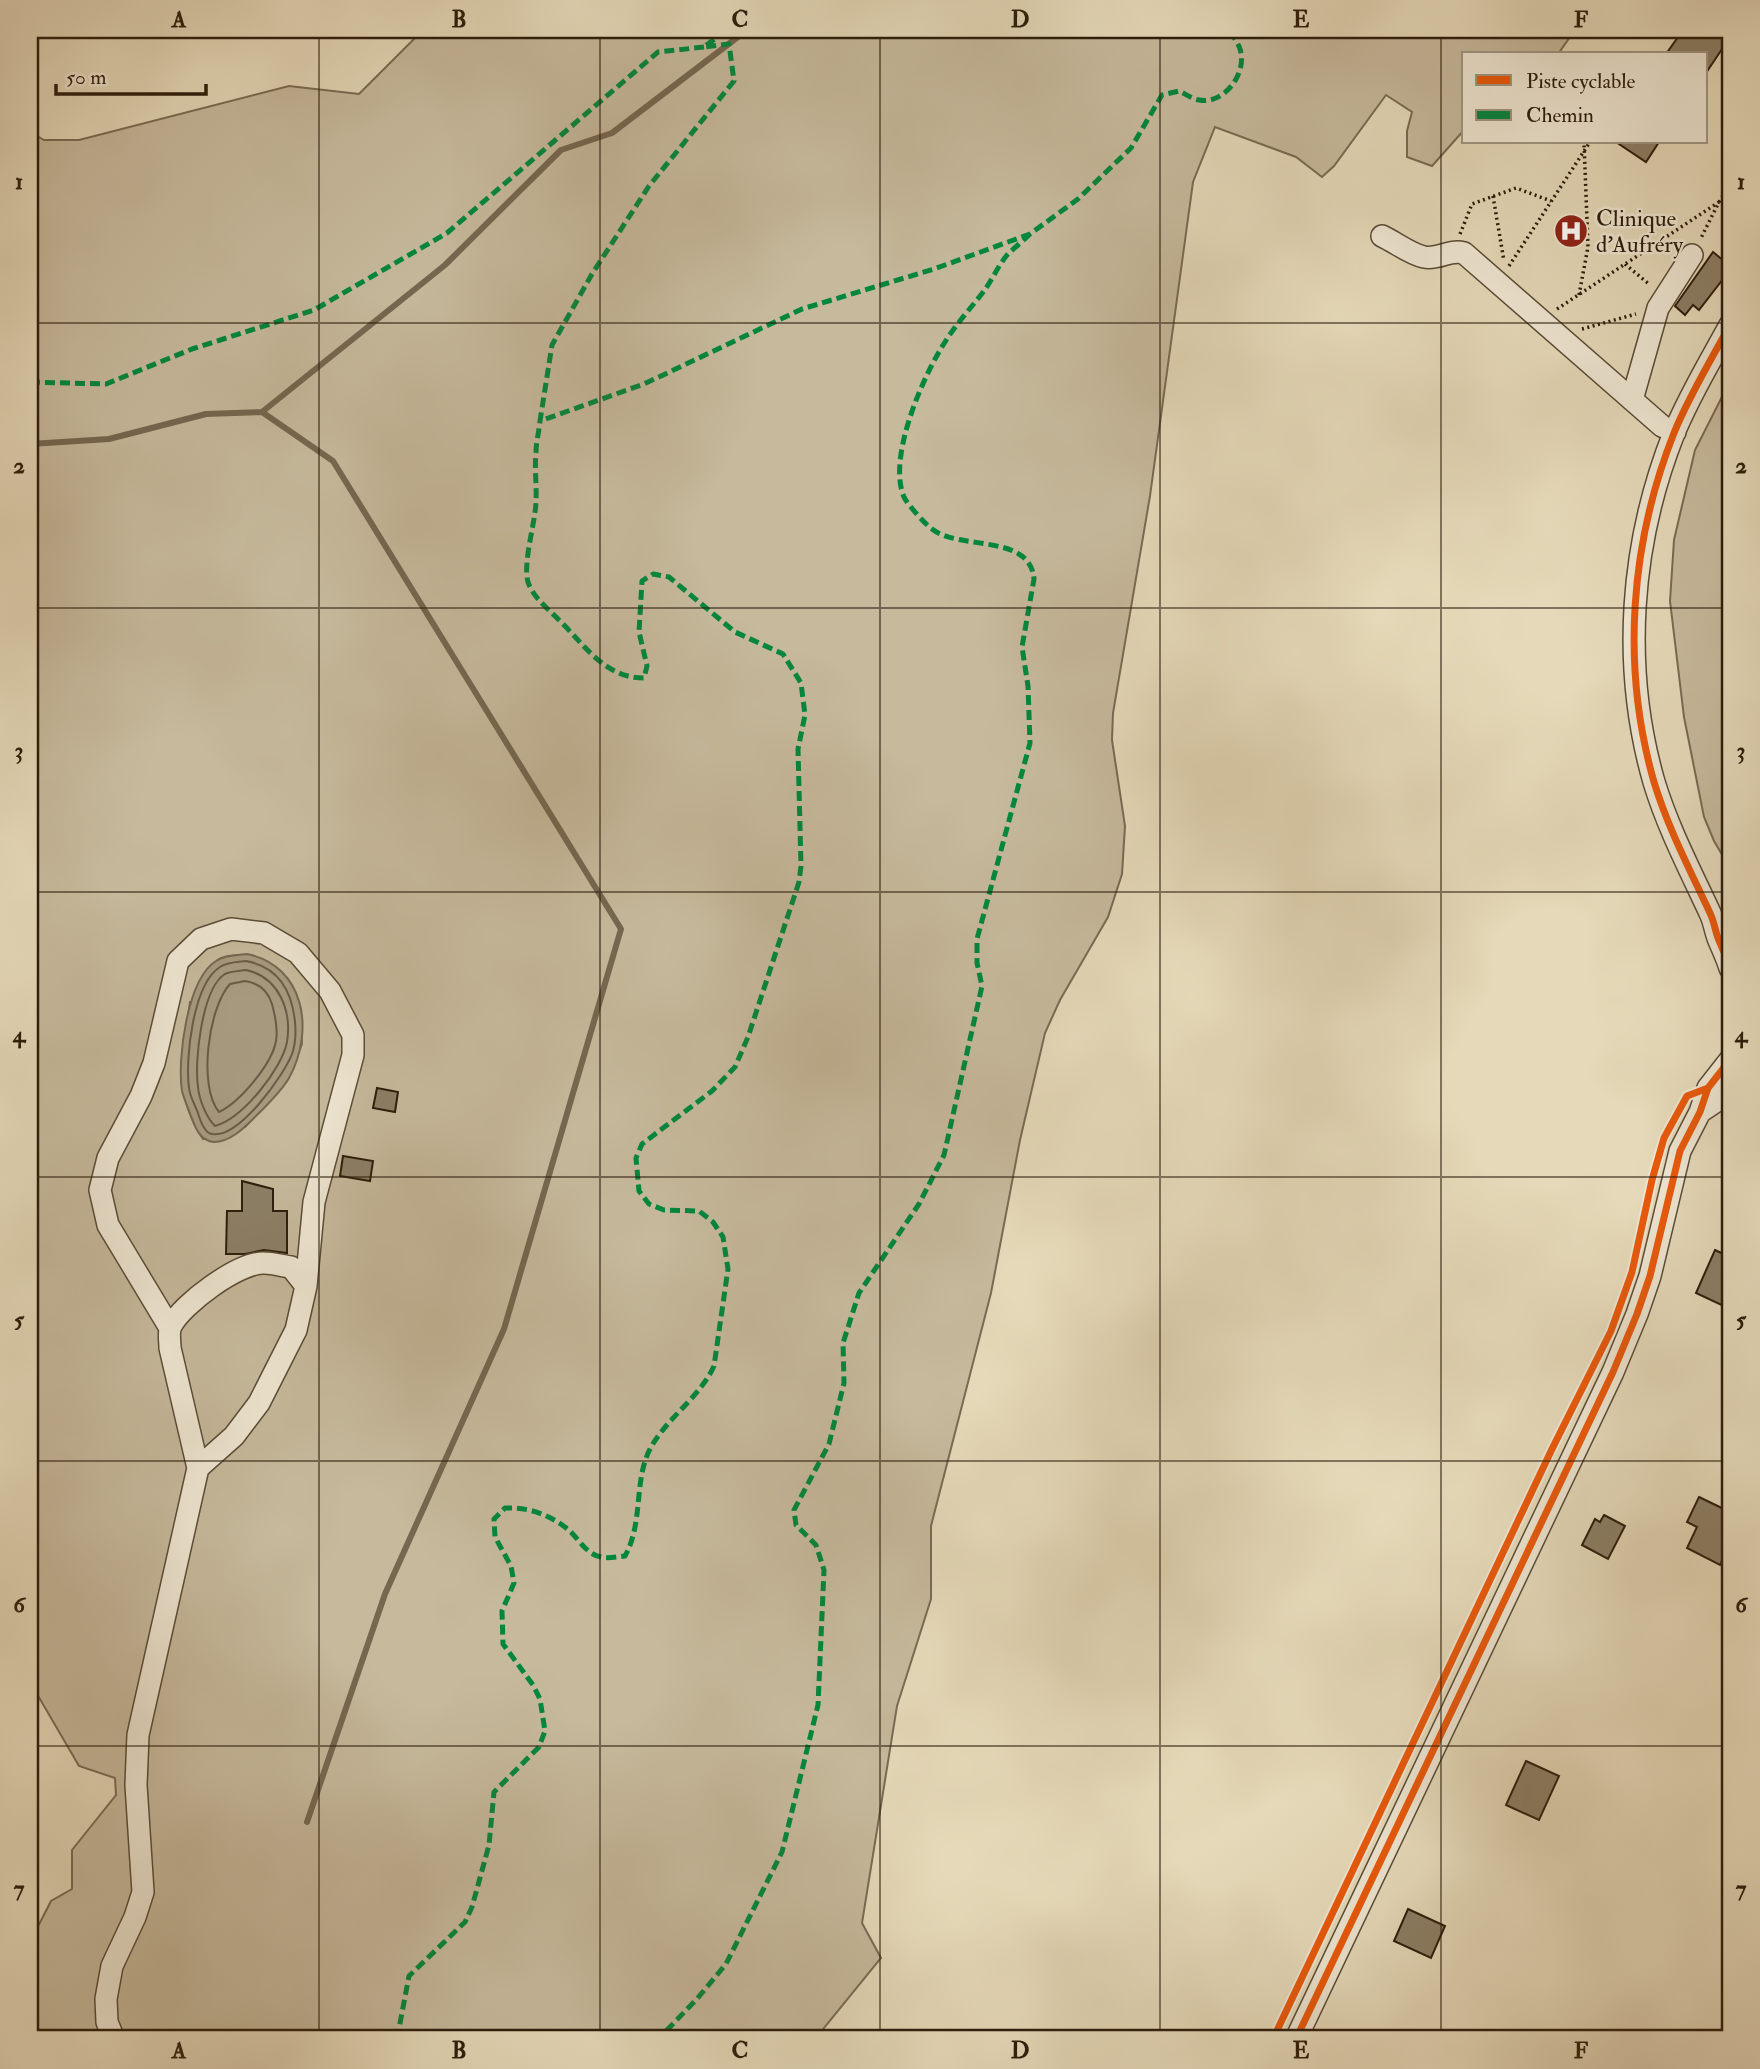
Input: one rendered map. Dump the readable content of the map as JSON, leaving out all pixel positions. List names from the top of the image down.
{
  "places": {
    "hospital": ["Clinique d’Aufréry"]
  },
  "legend": ["Piste cyclable", "Chemin"],
  "scale_bar": "50 m",
  "grid": {
    "columns": [
      "A",
      "B",
      "C",
      "D",
      "E",
      "F"
    ],
    "rows": [
      "1",
      "2",
      "3",
      "4",
      "5",
      "6",
      "7"
    ]
  }
}
